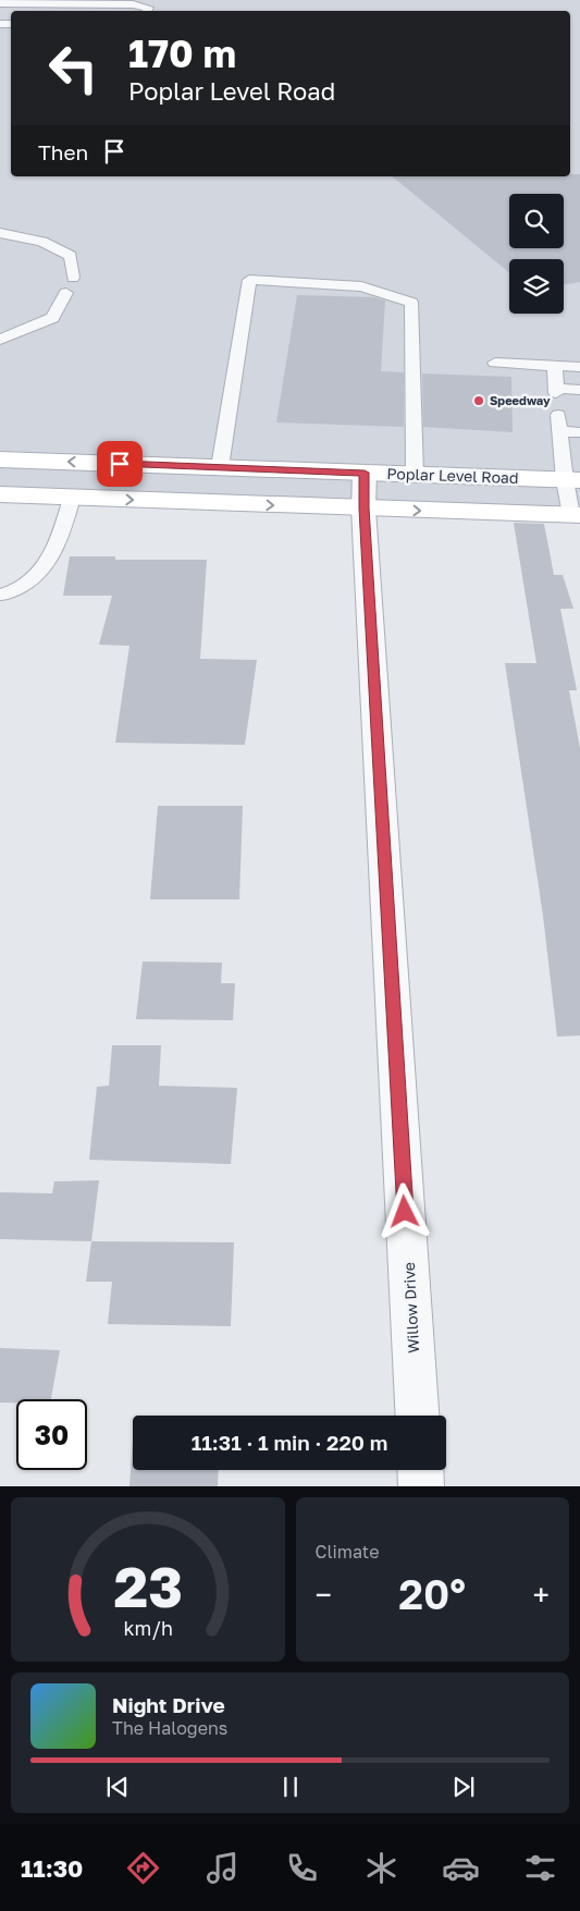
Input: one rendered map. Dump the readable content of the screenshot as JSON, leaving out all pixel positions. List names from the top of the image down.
{
  "streets": {
    "main road": ["Poplar Level Road"],
    "street": ["Willow Drive"]
  },
  "crossings": [
    ["Poplar Level Road", "Willow Drive"]
  ],
  "places": ["Speedway"],
  "page": {
    "turn": ["170 m", "Poplar Level Road"],
    "then": "Then",
    "limit": "30",
    "trip": "11:31 · 1 min · 220 m",
    "tile": "Climate",
    "heat": ["−", "20°", "+"],
    "song": ["Night Drive", "The Halogens"],
    "tabs": "11:30",
    "gauge": ["23", "km/h"]
  }
}
